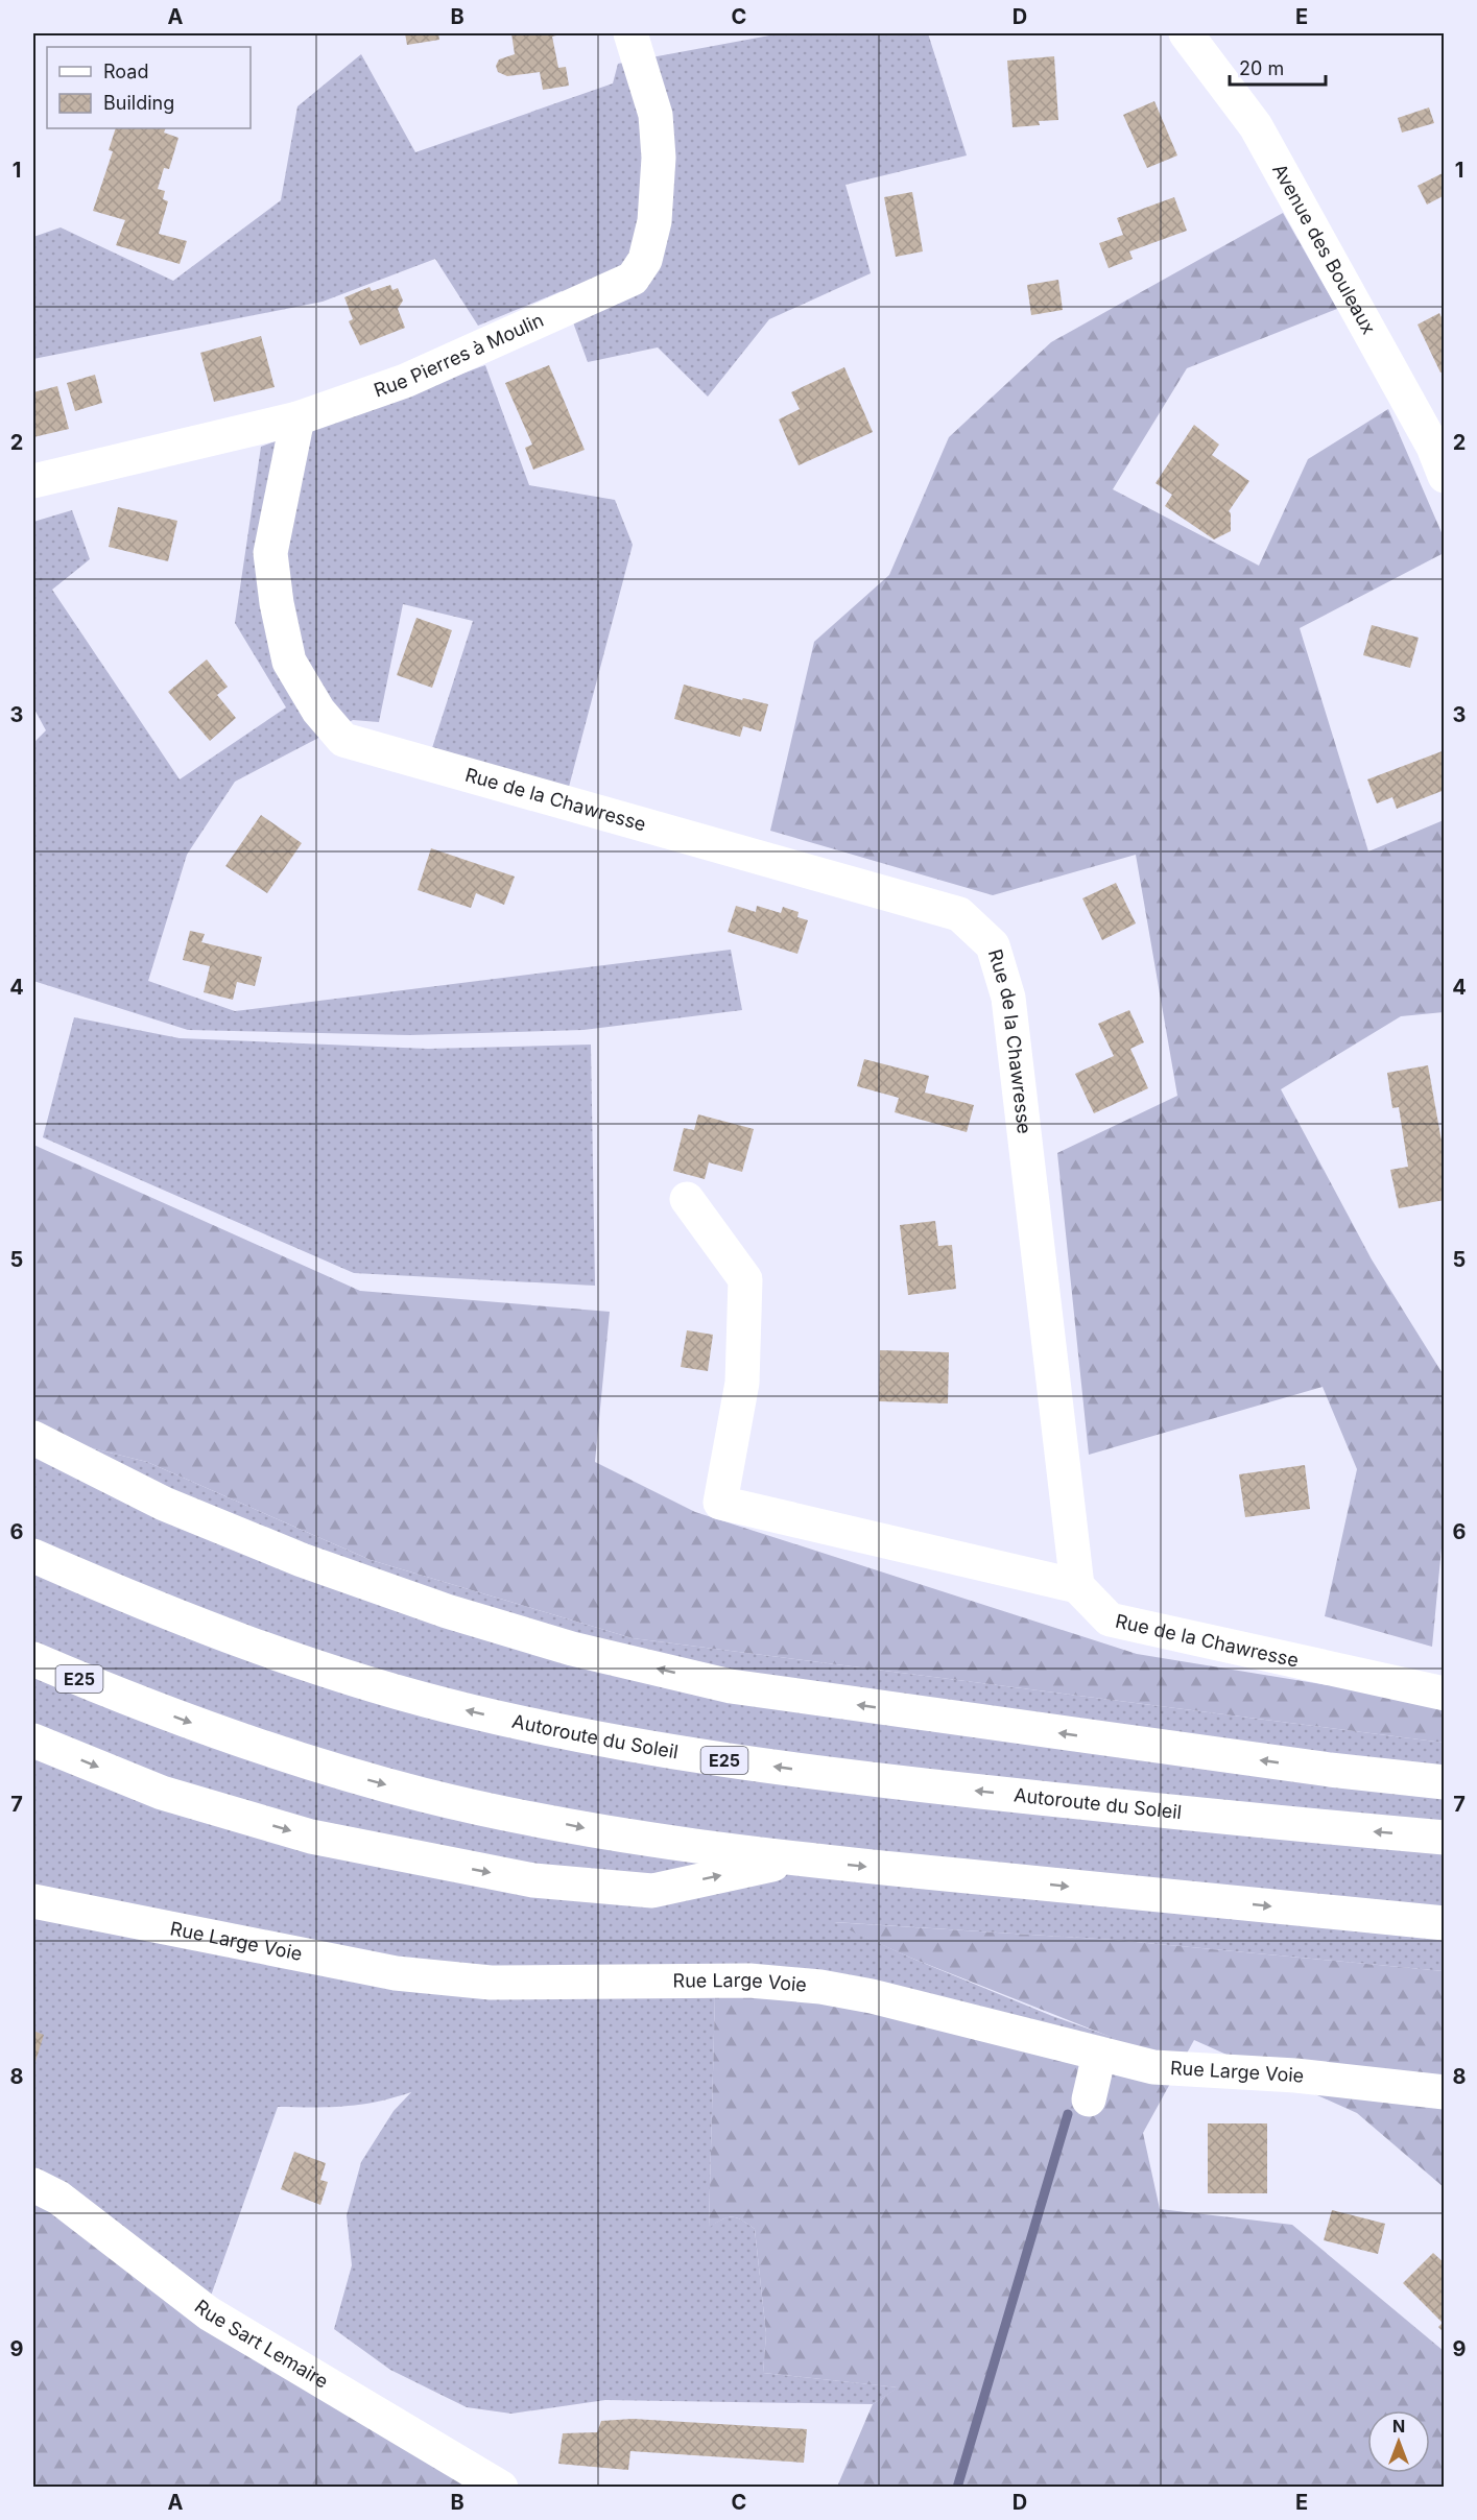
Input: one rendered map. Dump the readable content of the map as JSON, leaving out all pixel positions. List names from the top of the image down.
{
  "streets": {
    "main road": [
      "Avenue des Bouleaux",
      "Rue Pierres à Moulin",
      "Rue de la Chawresse",
      "E25",
      "Autoroute du Soleil",
      "Rue Large Voie",
      "Rue Sart Lemaire"
    ]
  },
  "crossings": [
    ["Rue Pierres à Moulin", "Rue de la Chawresse"]
  ],
  "legend": ["Road", "Building"],
  "scale_bar": "20 m",
  "north": "top",
  "grid": {
    "columns": [
      "A",
      "B",
      "C",
      "D",
      "E"
    ],
    "rows": [
      "1",
      "2",
      "3",
      "4",
      "5",
      "6",
      "7",
      "8",
      "9"
    ]
  }
}
